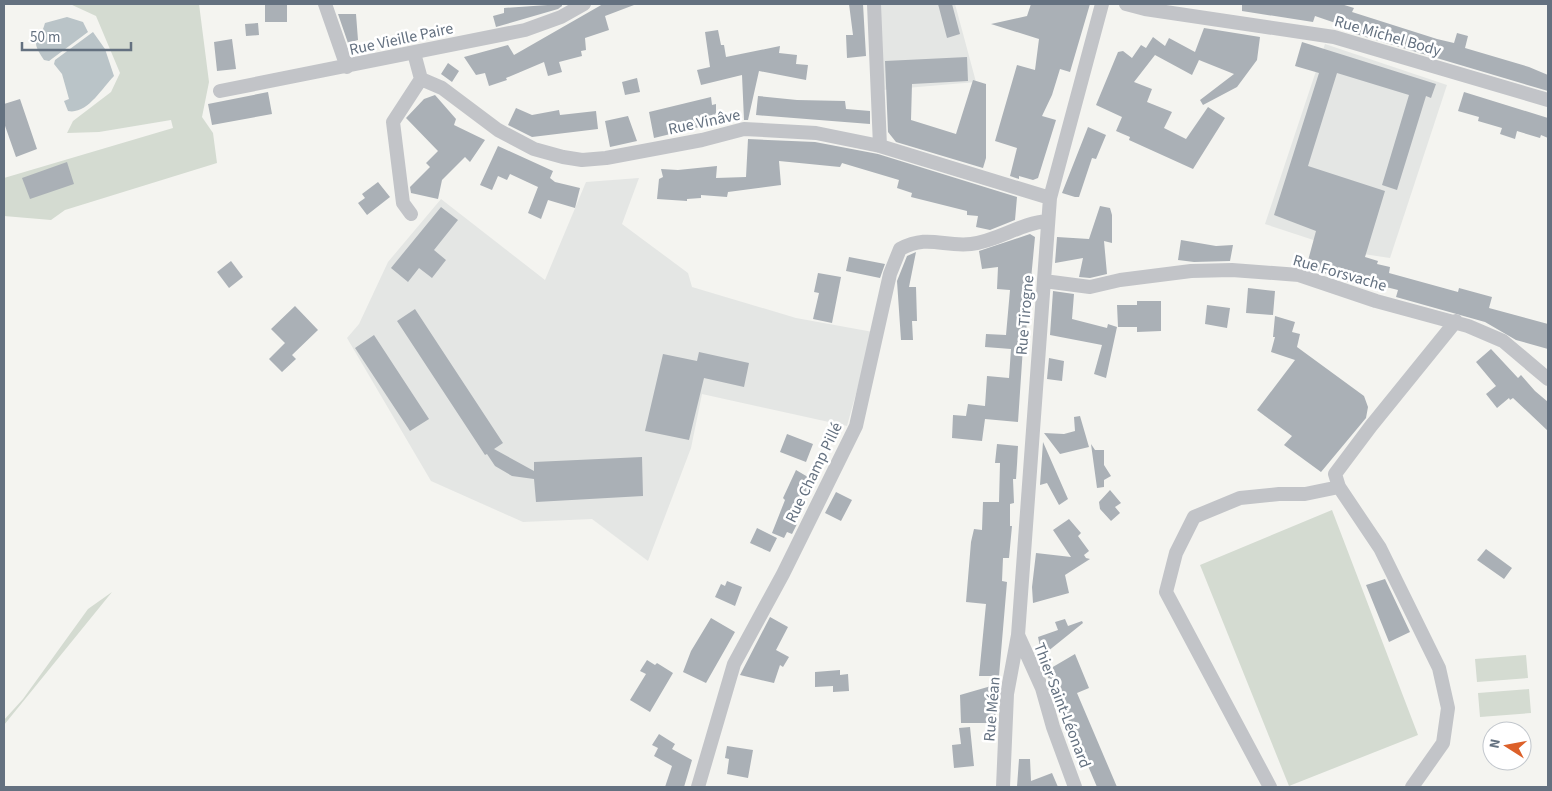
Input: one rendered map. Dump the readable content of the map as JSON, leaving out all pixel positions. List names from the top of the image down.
{
  "streets": {
    "street": [
      "Rue Michel Body",
      "Rue Vieille Paire",
      "Rue Vinâve",
      "Rue Forsvache",
      "Rue Tirogne",
      "Rue Champ Pillé",
      "Thier Saint-Léonard",
      "Rue Méan"
    ]
  },
  "crossings": [
    ["Rue Vinâve", "Rue Tirogne"],
    ["Rue Forsvache", "Rue Tirogne"],
    ["Rue Tirogne", "Rue Champ Pillé"],
    ["Rue Tirogne", "Thier Saint-Léonard"],
    ["Rue Tirogne", "Rue Méan"],
    ["Thier Saint-Léonard", "Rue Méan"]
  ],
  "scale_bar": "50 m",
  "north": "left"
}
